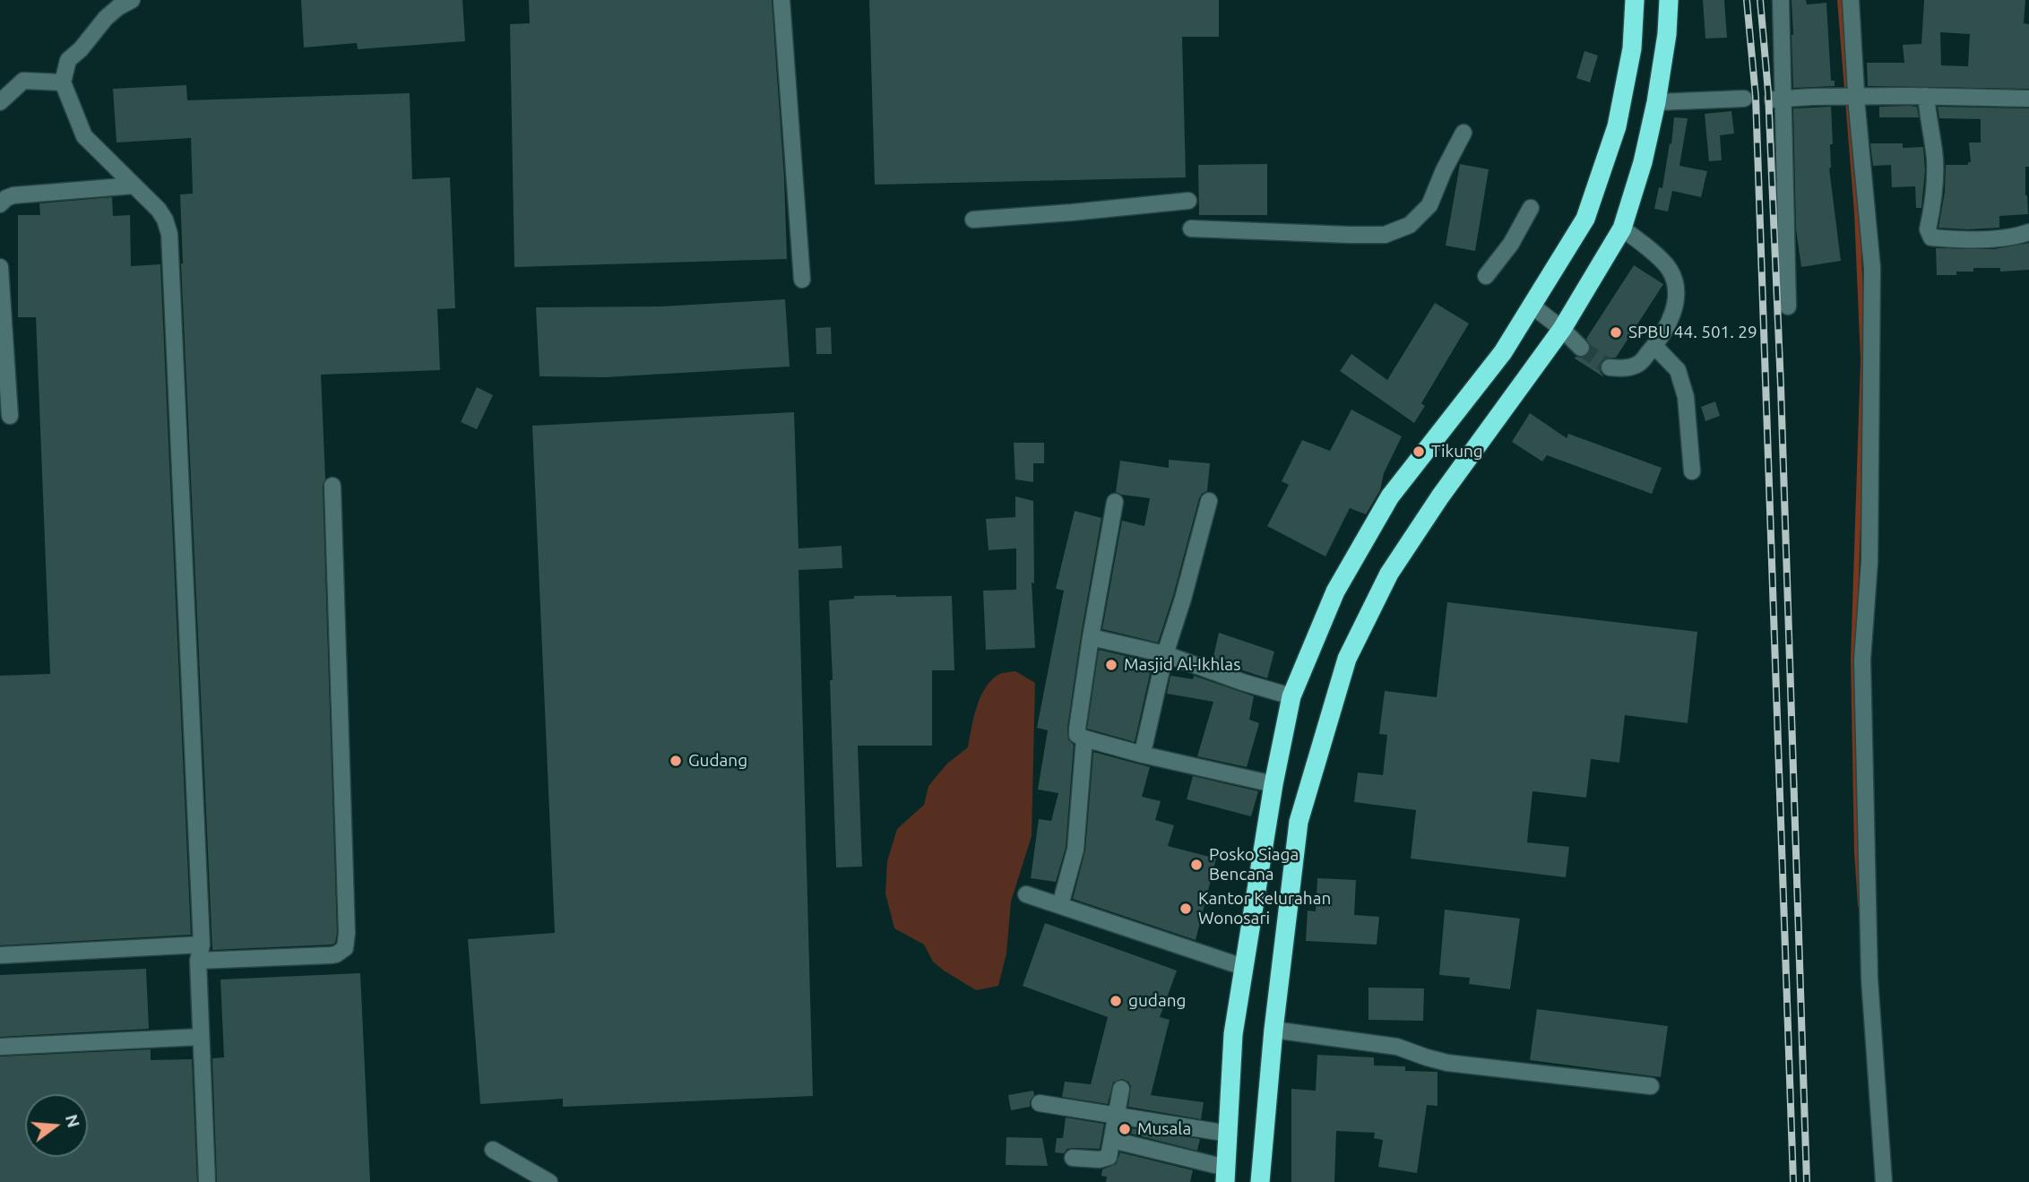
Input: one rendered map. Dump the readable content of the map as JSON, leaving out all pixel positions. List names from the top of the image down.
{
  "places": [
    "SPBU 44. 501. 29",
    "Tikung",
    "Masjid Al-Ikhlas",
    "Gudang",
    "Posko Siaga Bencana",
    "Kantor Kelurahan Wonosari",
    "gudang",
    "Musala"
  ],
  "north": "right"
}
